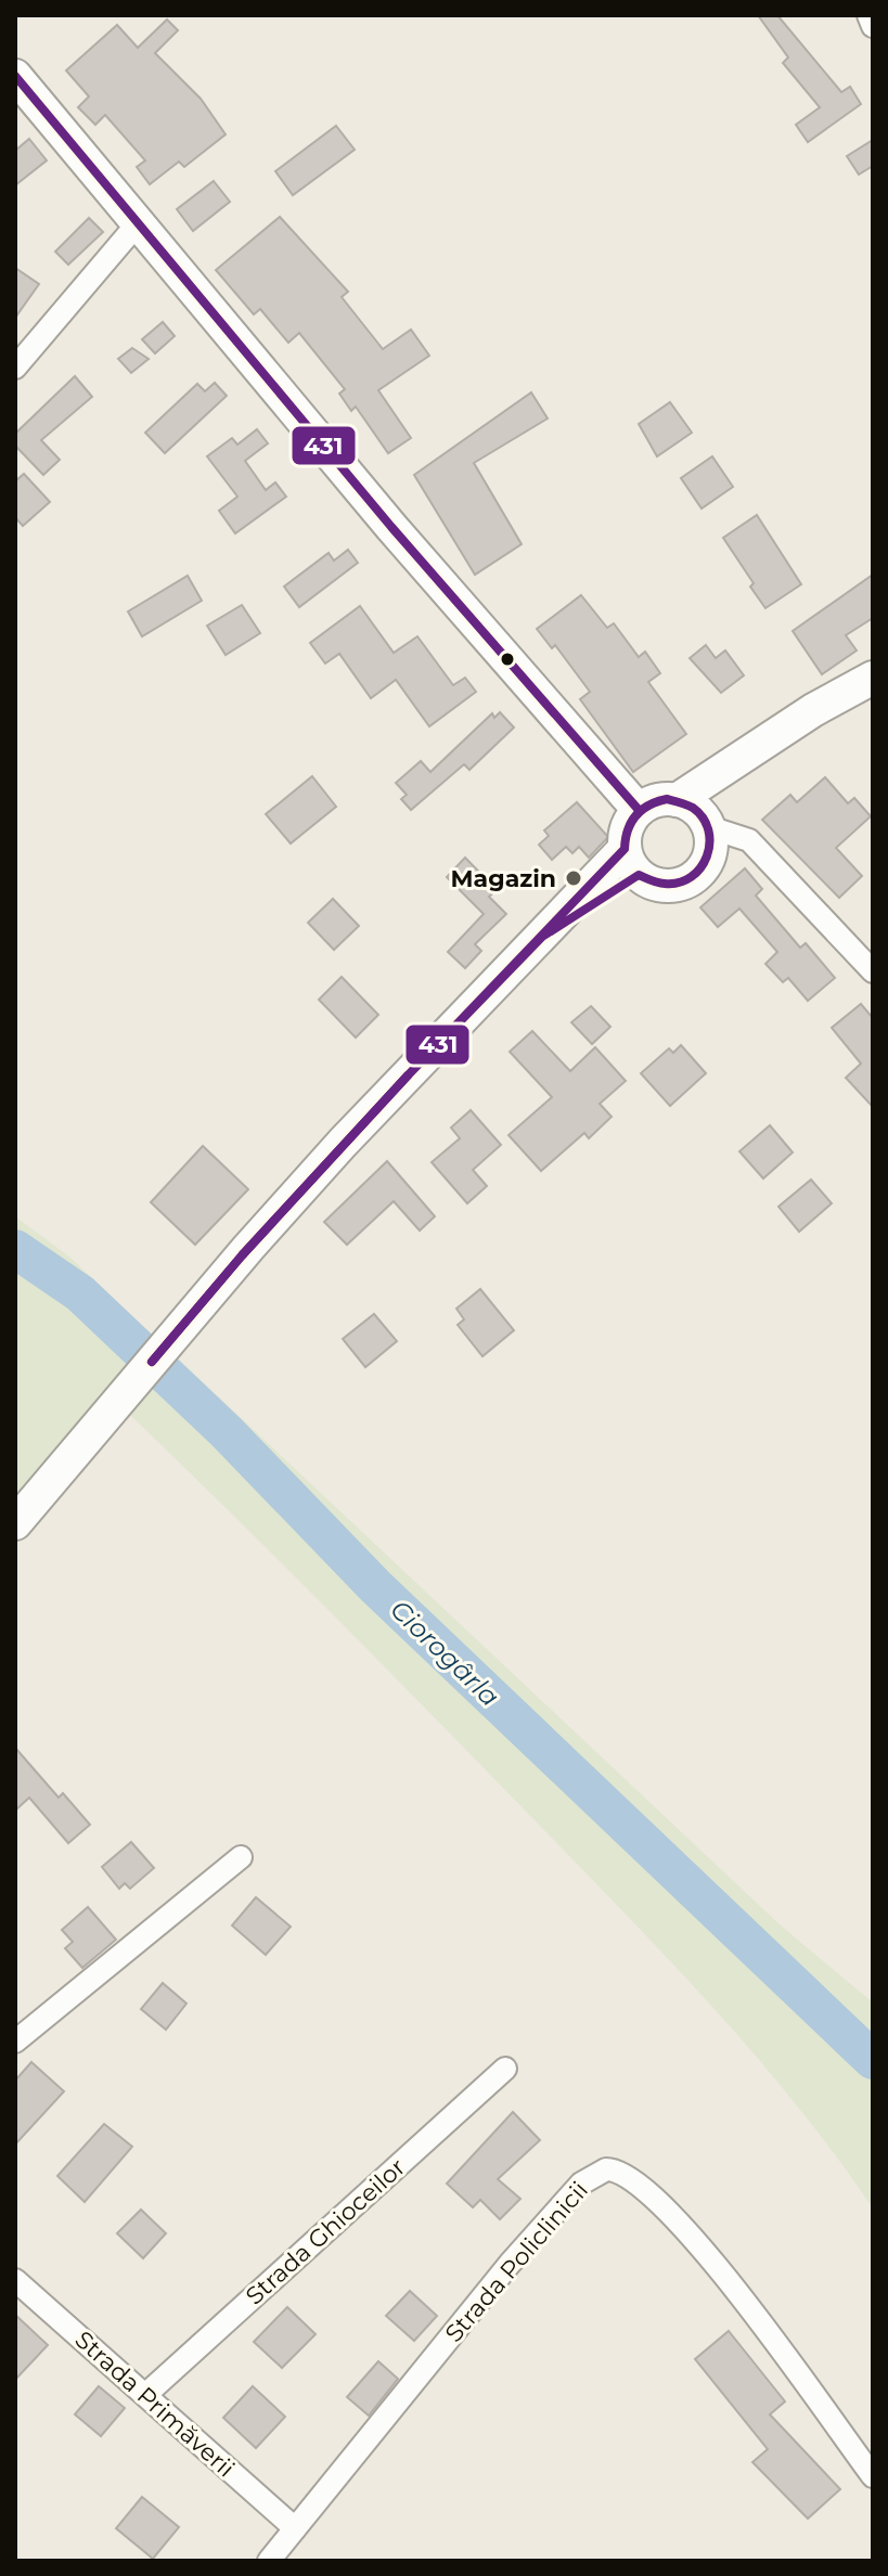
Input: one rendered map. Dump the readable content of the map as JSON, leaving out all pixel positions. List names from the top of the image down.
{
  "streets": {
    "street": ["Strada Ghioceilor", "Strada Policlinicii", "Strada Primăverii"]
  },
  "crossings": [
    ["Strada Ghioceilor", "Strada Primăverii"],
    ["Strada Policlinicii", "Strada Primăverii"]
  ],
  "water": ["Ciorogârla"],
  "places": ["Magazin"],
  "lines": ["transit line 431"]
}
